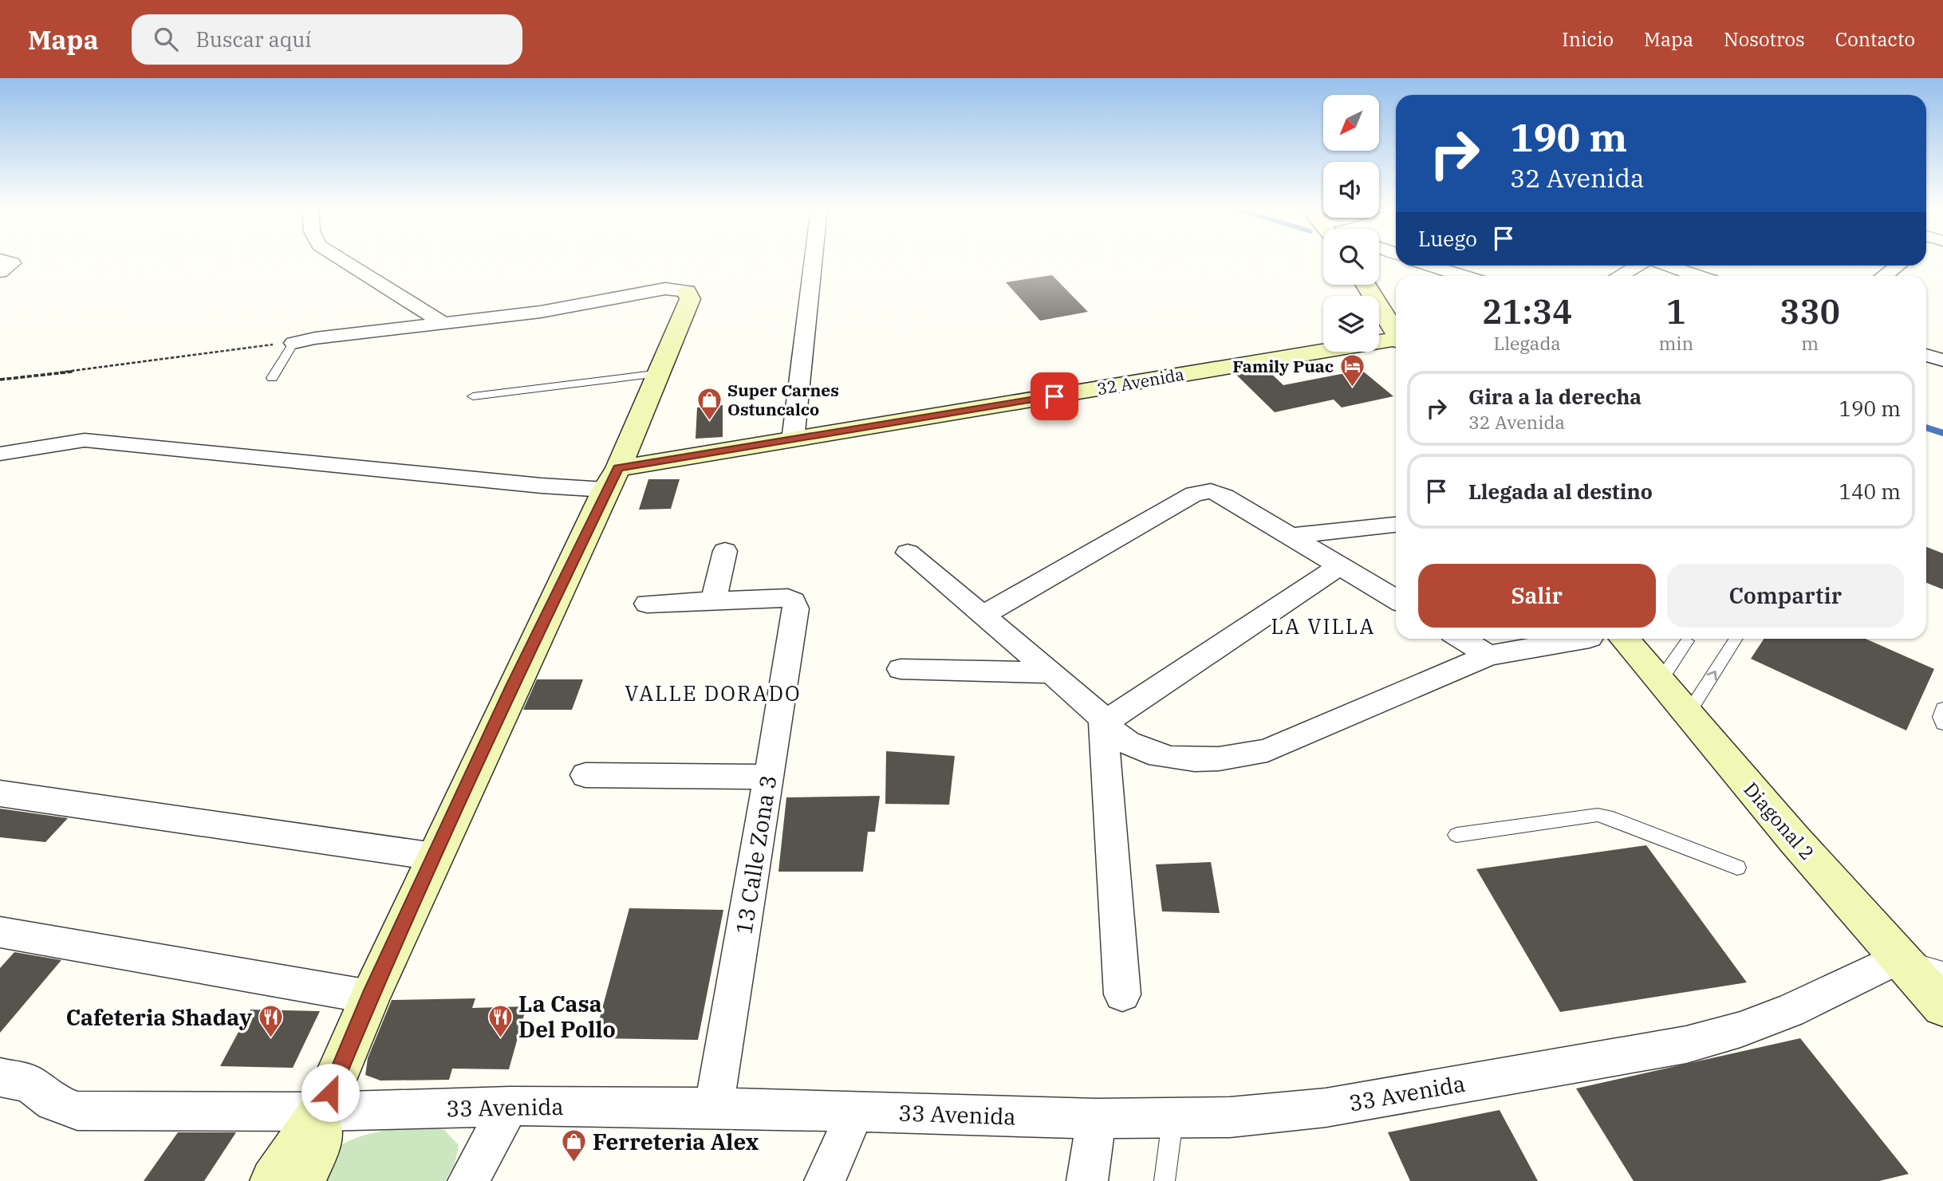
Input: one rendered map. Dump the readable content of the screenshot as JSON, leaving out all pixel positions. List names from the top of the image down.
{
  "streets": {
    "street": [
      "32 Avenida",
      "Diagonal 2",
      "13 Calle Zona 3",
      "33 Avenida"
    ]
  },
  "crossings": [
    ["Diagonal 2", "33 Avenida"],
    ["13 Calle Zona 3", "33 Avenida"]
  ],
  "districts": ["LA VILLA", "VALLE DORADO"],
  "places": {
    "hotel": ["Family Puac"],
    "shop": ["Super Carnes Ostuncalco", "Ferreteria Alex"],
    "restaurant": ["La Casa Del Pollo", "Cafeteria Shaday"]
  },
  "north": "bottom left",
  "page": {
    "header": "Mapa",
    "search": "Buscar aquí",
    "nav": [
      "Inicio",
      "Mapa",
      "Nosotros",
      "Contacto"
    ],
    "turn": ["190 m", "32 Avenida"],
    "then": "Luego",
    "eta": [
      "21:34",
      "Llegada",
      "1",
      "min",
      "330",
      "m"
    ],
    "list": [
      {
        "name": "Gira a la derecha",
        "note": "32 Avenida",
        "value": "190 m"
      },
      {
        "name": "Llegada al destino",
        "value": "140 m"
      }
    ],
    "buttons": ["Salir", "Compartir"]
  }
}
